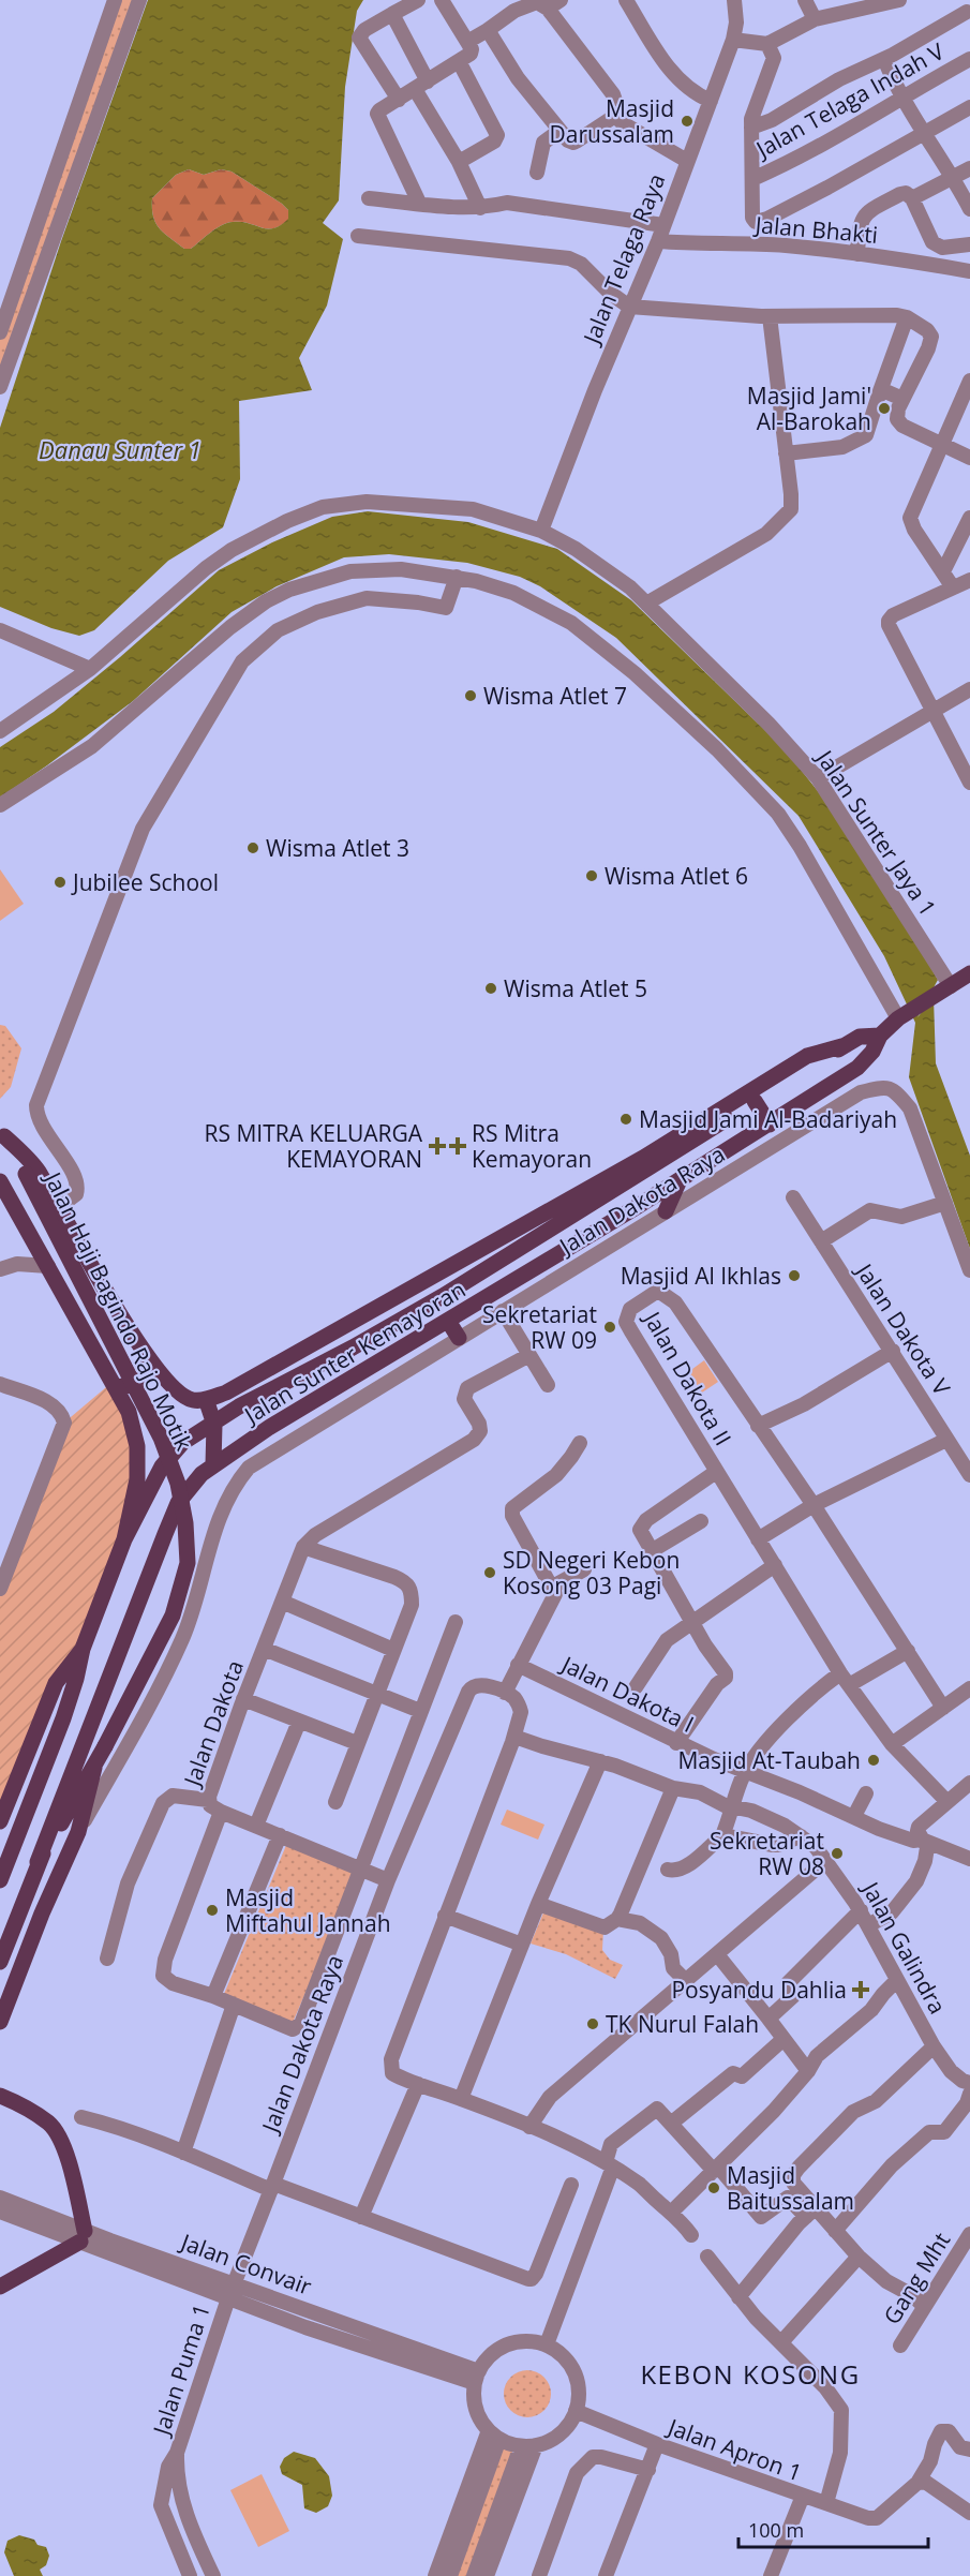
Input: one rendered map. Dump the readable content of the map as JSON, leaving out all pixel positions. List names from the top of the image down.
{
  "streets": {
    "main road": ["Jalan Haji Bagindo Rajo Motik", "Jalan Sunter Kemayoran"],
    "street": [
      "Jalan Telaga Indah V",
      "Jalan Bhakti",
      "Jalan Telaga Raya",
      "Jalan Sunter Jaya 1",
      "Jalan Dakota Raya",
      "Jalan Dakota V",
      "Jalan Dakota II",
      "Jalan Dakota I",
      "Jalan Dakota",
      "Jalan Galindra",
      "Jalan Convair",
      "Gang Mht",
      "Jalan Puma 1",
      "Jalan Apron 1"
    ]
  },
  "crossings": [
    ["Jalan Bhakti", "Jalan Telaga Raya"],
    ["Jalan Telaga Raya", "Jalan Sunter Jaya 1"],
    ["Jalan Sunter Jaya 1", "Jalan Sunter Kemayoran"],
    ["Jalan Dakota Raya", "Jalan Haji Bagindo Rajo Motik"],
    ["Jalan Dakota Raya", "Jalan Dakota"],
    ["Jalan Dakota Raya", "Jalan Convair"],
    ["Jalan Dakota Raya", "Jalan Puma 1"],
    ["Jalan Haji Bagindo Rajo Motik", "Jalan Sunter Kemayoran"],
    ["Jalan Galindra", "Gang Mht"],
    ["Jalan Convair", "Jalan Puma 1"],
    ["Jalan Convair", "Jalan Apron 1"]
  ],
  "districts": ["KEBON KOSONG"],
  "water": ["Danau Sunter 1"],
  "places": {
    "other": [
      "Masjid Darussalam",
      "Masjid Jami' Al-Barokah",
      "Wisma Atlet 7",
      "Wisma Atlet 3",
      "Wisma Atlet 6",
      "Jubilee School",
      "Wisma Atlet 5",
      "Masjid Jami Al-Badariyah",
      "Masjid Al Ikhlas",
      "Sekretariat RW 09",
      "SD Negeri Kebon Kosong 03 Pagi",
      "Masjid At-Taubah",
      "Sekretariat RW 08",
      "Masjid Miftahul Jannah",
      "TK Nurul Falah",
      "Masjid Baitussalam"
    ],
    "health": ["RS MITRA KELUARGA KEMAYORAN", "RS Mitra Kemayoran", "Posyandu Dahlia"]
  },
  "scale_bar": "100 m"
}
